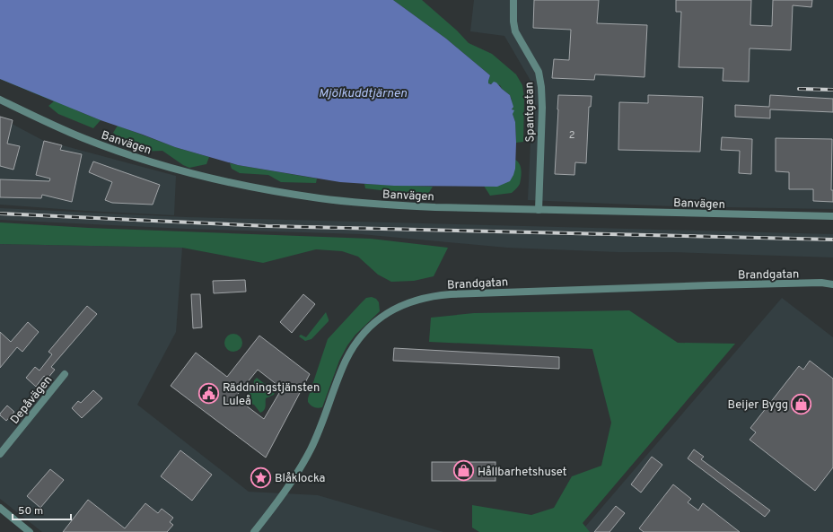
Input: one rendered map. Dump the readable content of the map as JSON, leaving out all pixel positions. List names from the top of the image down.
{
  "streets": {
    "street": [
      "Spantgatan",
      "Banvägen",
      "Brandgatan",
      "Depåvägen"
    ]
  },
  "crossings": [
    ["Spantgatan", "Banvägen"]
  ],
  "water": ["Mjölkuddtjärnen"],
  "places": {
    "public building": ["Räddningstjänsten Luleå"],
    "shop": ["Beijer Bygg", "Hållbarhetshuset"],
    "place": ["Blåklocka"]
  },
  "house_numbers": ["2"],
  "scale_bar": "50 m"
}
